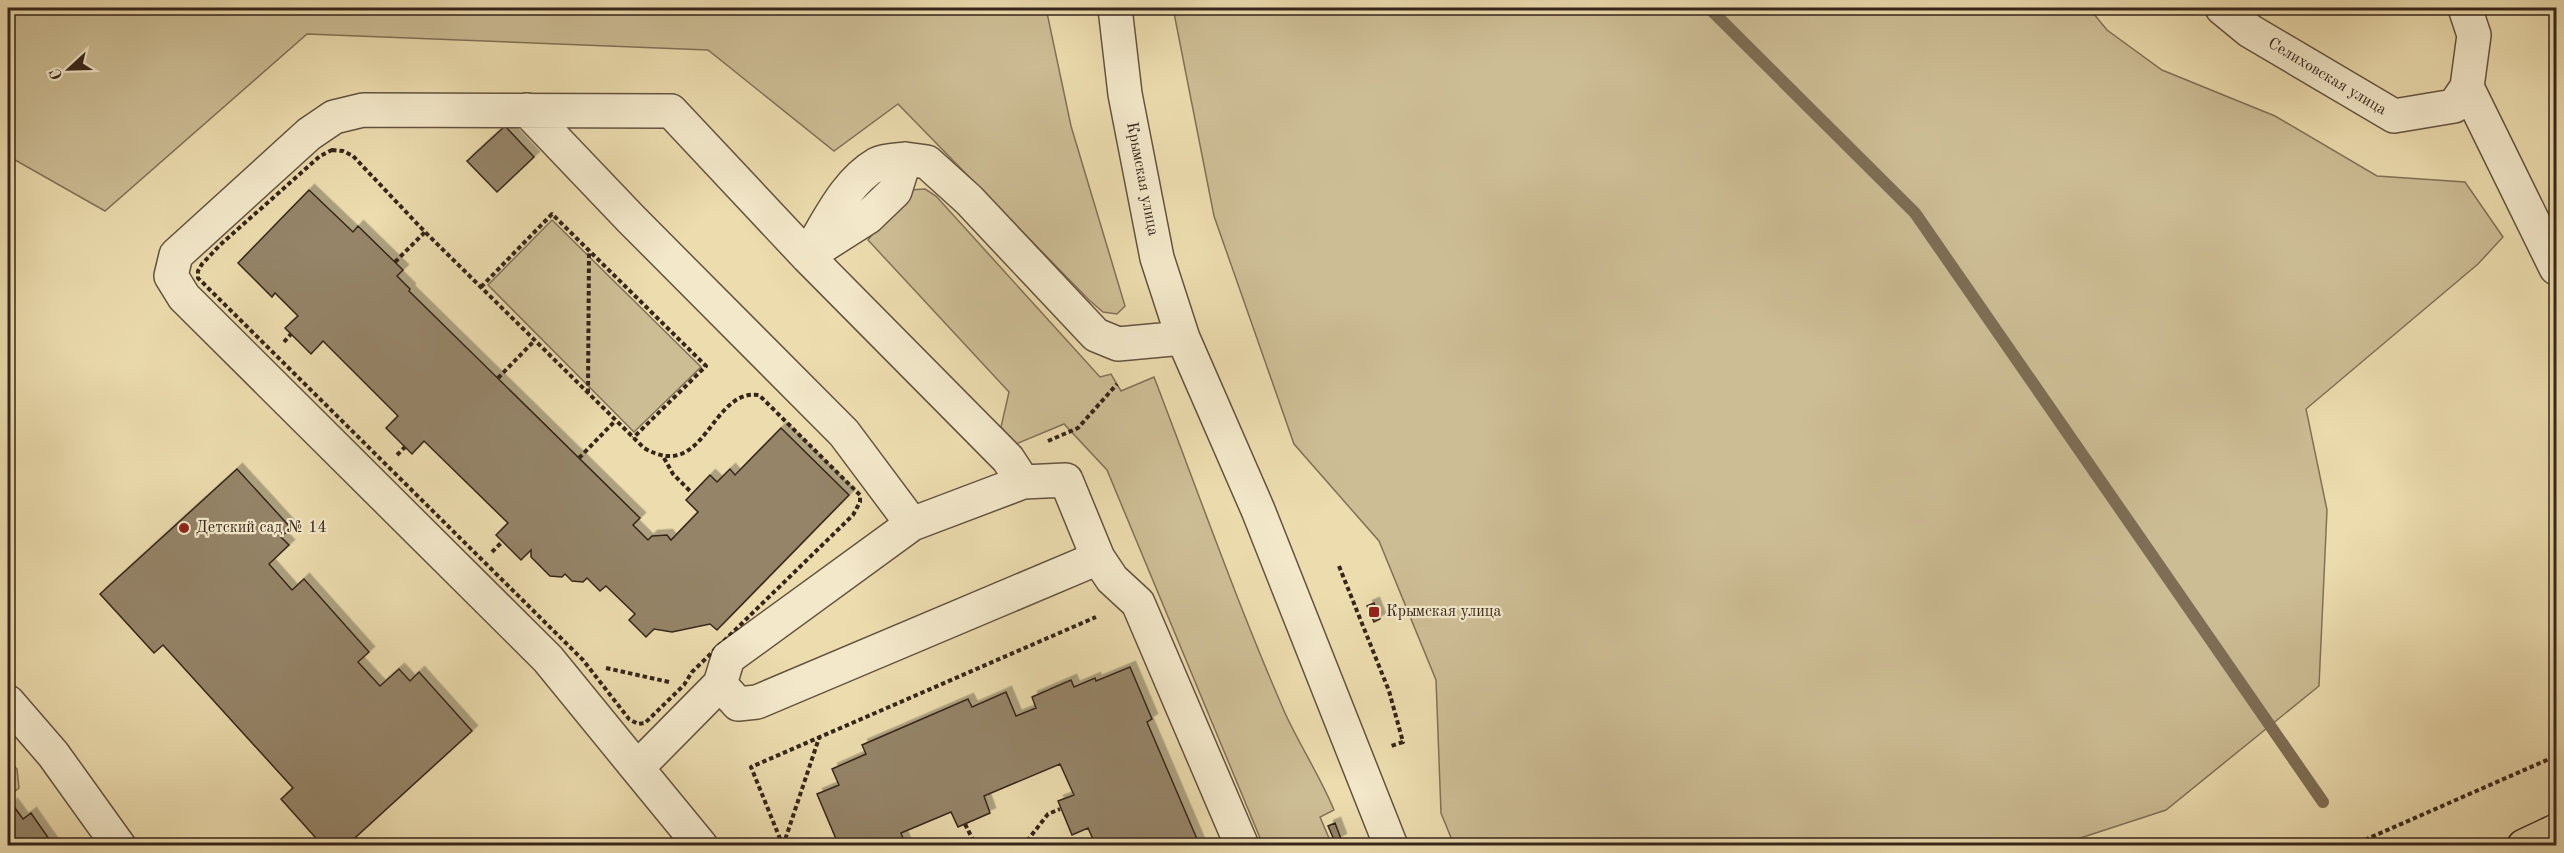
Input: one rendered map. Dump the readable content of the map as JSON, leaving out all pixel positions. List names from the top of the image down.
{
  "streets": {
    "street": ["Селиховская улица", "Крымская улица"]
  },
  "places": {
    "other": ["Детский сад № 14"],
    "transit": ["Крымская улица"]
  },
  "north": "left"
}
